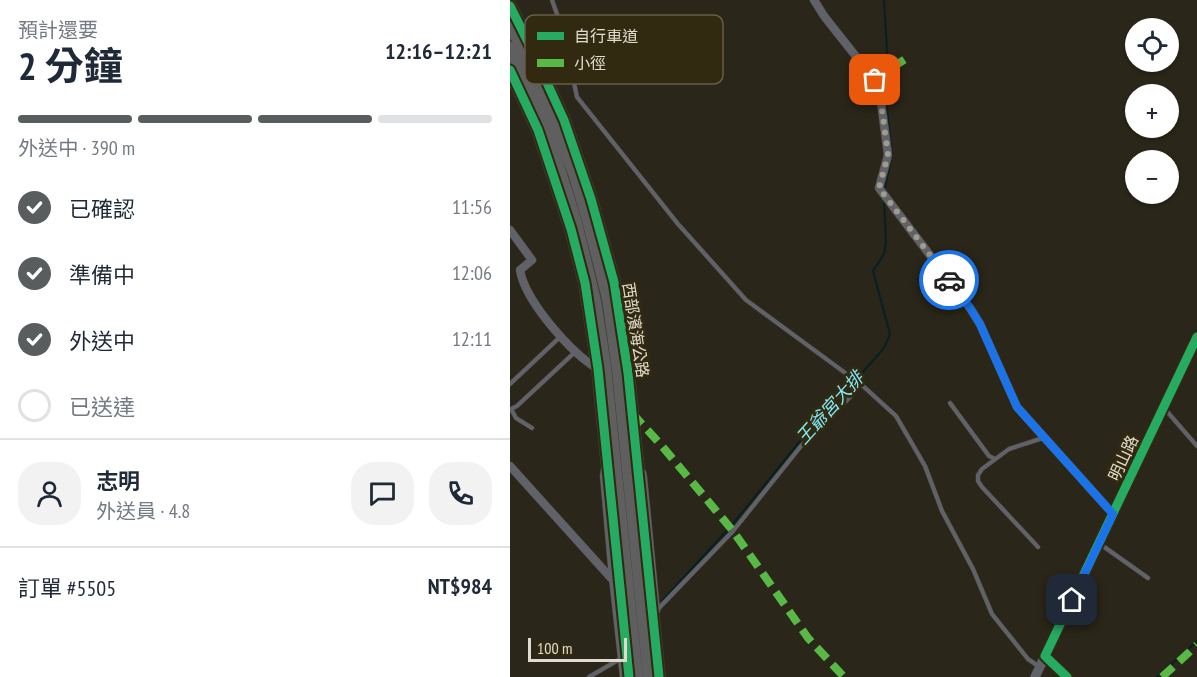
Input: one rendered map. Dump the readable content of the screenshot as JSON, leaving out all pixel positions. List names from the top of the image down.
{
  "streets": {
    "main road": ["西部濱海公路"],
    "street": ["明山路"]
  },
  "water": ["王爺宮大排"],
  "legend": ["自行車道", "小徑"],
  "scale_bar": "100 m",
  "page": {
    "heading": ["2 分鐘", "預計還要", "12:16–12:21"],
    "panel": [
      "志明",
      "外送員 · 4.8",
      "訂單 #5505",
      "NT$984"
    ],
    "map_buttons": ["+", "−"],
    "bar": "外送中 · 390 m",
    "list": [
      ["已確認", "11:56"],
      ["準備中", "12:06"],
      ["外送中", "12:11"],
      "已送達"
    ],
    "scale": "100 m"
  }
}
